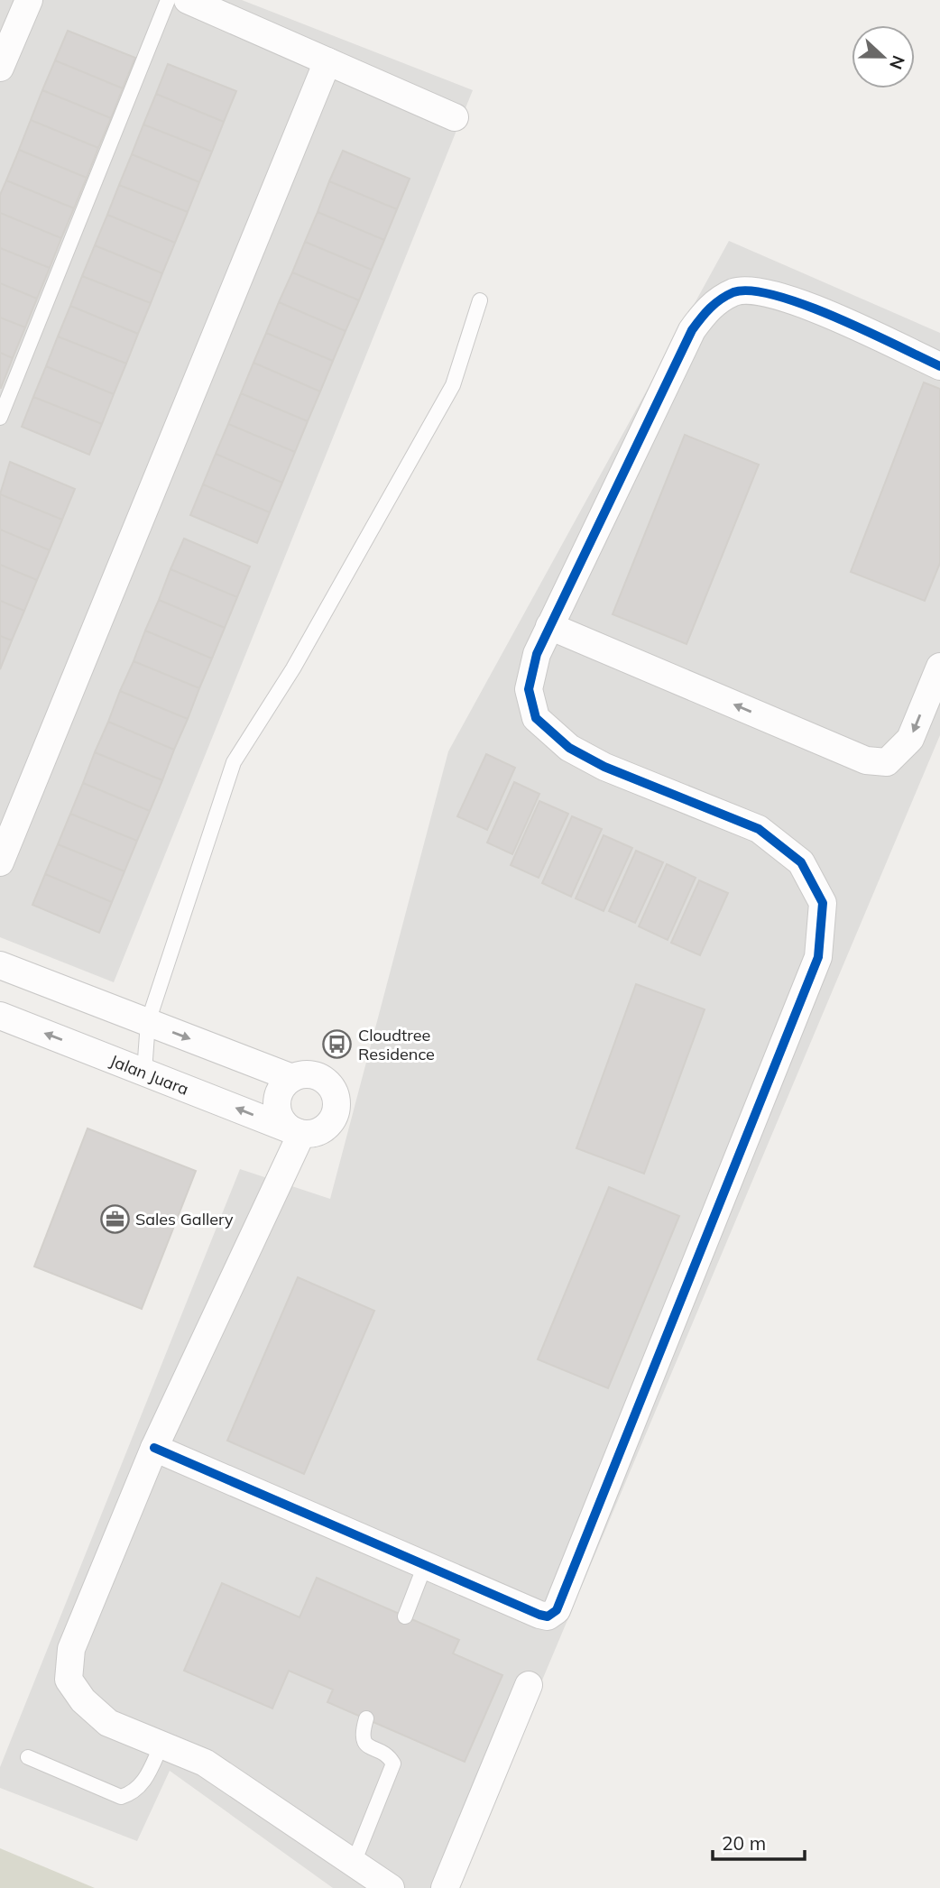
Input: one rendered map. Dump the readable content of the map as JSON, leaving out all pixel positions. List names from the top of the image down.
{
  "streets": {
    "street": ["Jalan Juara"]
  },
  "places": {
    "bus stop": ["Cloudtree Residence"],
    "office": ["Sales Gallery"]
  },
  "scale_bar": "20 m",
  "north": "right"
}
